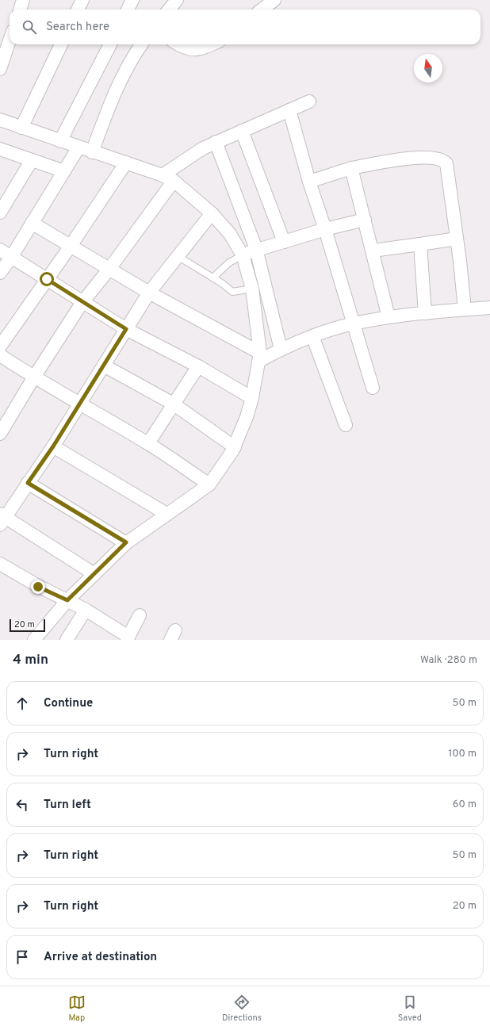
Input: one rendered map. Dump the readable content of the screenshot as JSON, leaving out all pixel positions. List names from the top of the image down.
{
  "scale_bar": "20 m",
  "north": "top",
  "page": {
    "search": "Search here",
    "scale": "20 m",
    "heading": ["4 min", "Walk · 280 m"],
    "list": [
      ["Continue", "50 m"],
      ["Turn right", "100 m"],
      ["Turn left", "60 m"],
      ["Turn right", "50 m"],
      ["Turn right", "20 m"],
      "Arrive at destination"
    ],
    "nav": ["Map", "Directions", "Saved"]
  }
}
